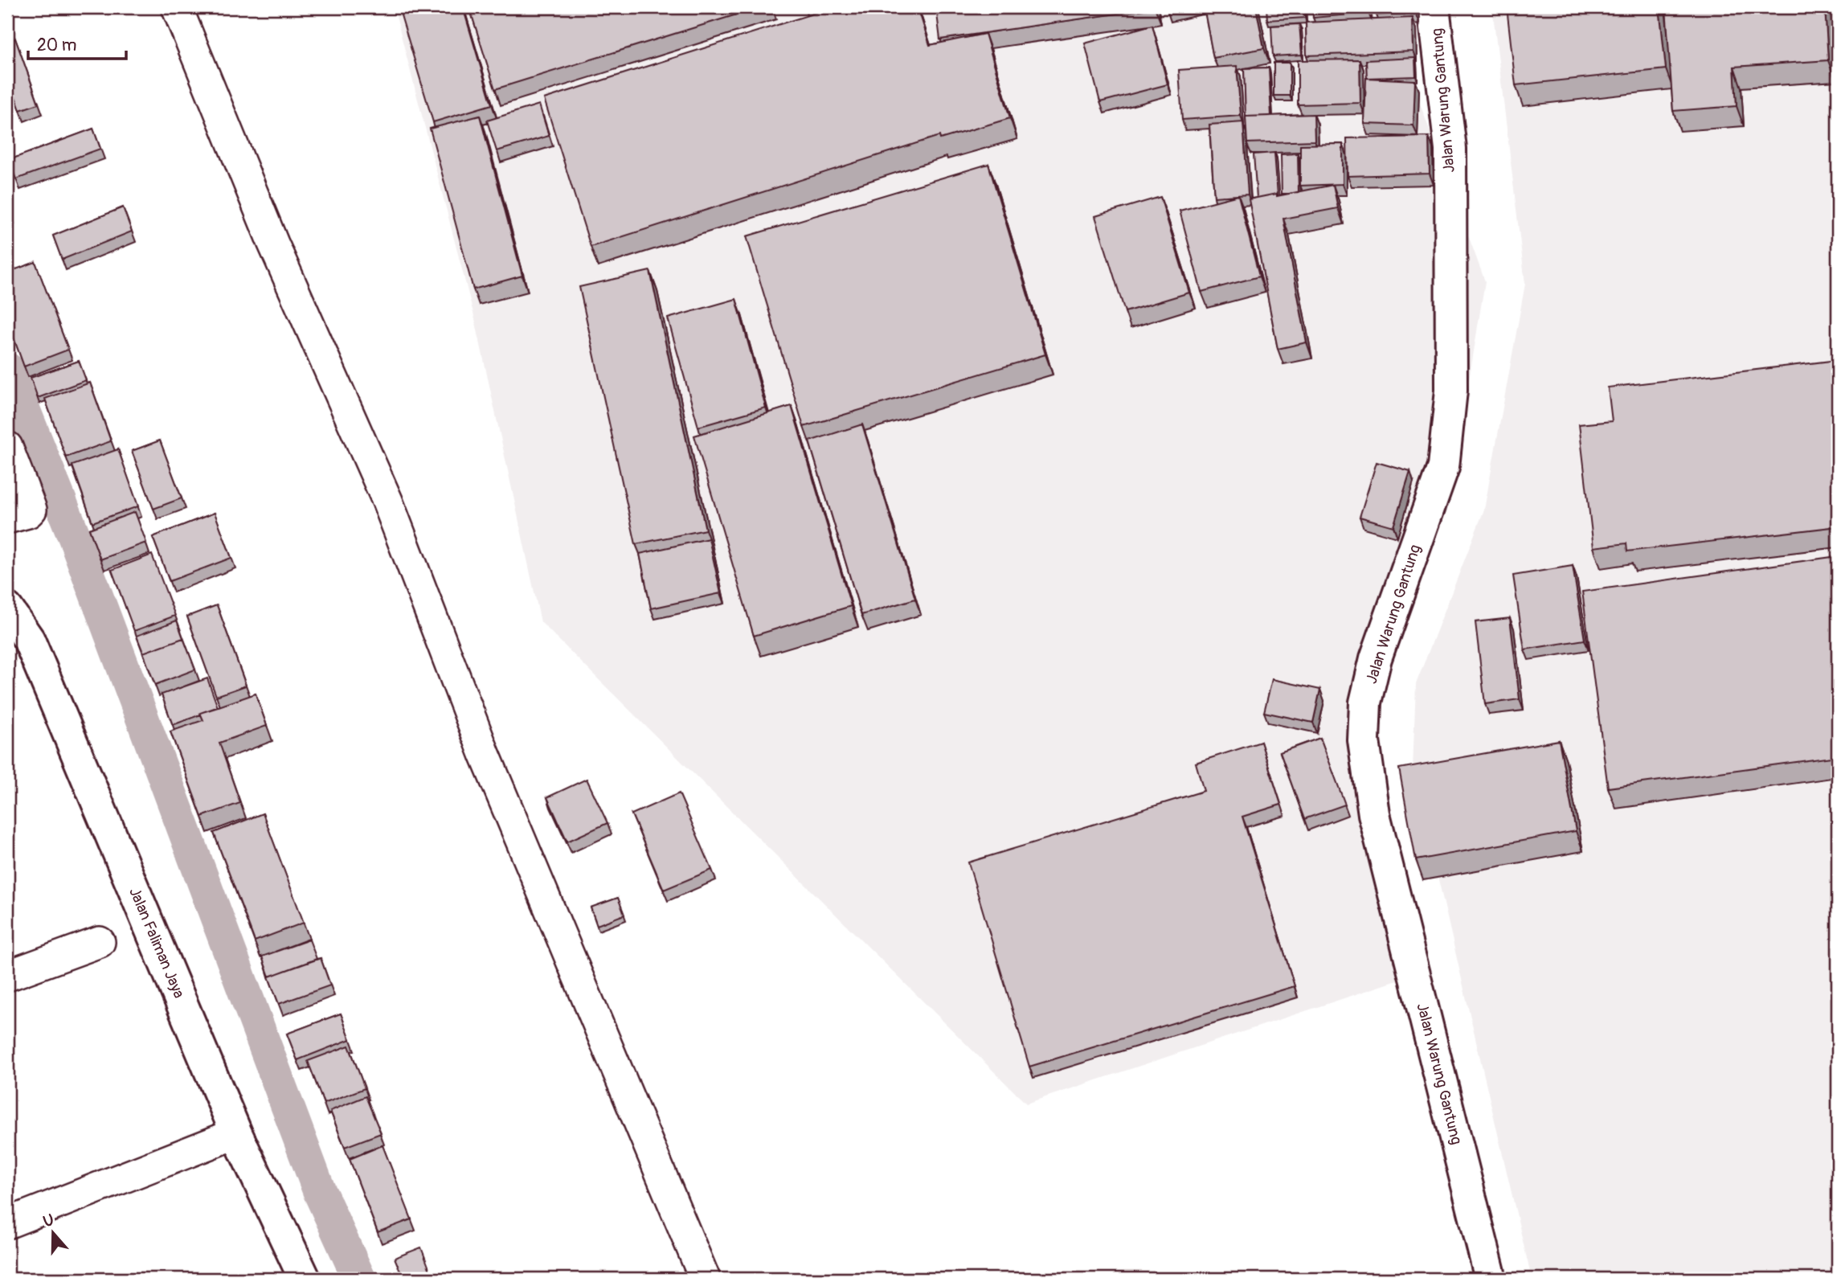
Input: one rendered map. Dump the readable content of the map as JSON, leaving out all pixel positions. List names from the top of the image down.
{
  "streets": {
    "street": ["Jalan Warung Gantung", "Jalan Faliman Jaya"]
  },
  "scale_bar": "20 m",
  "north": "top"
}
